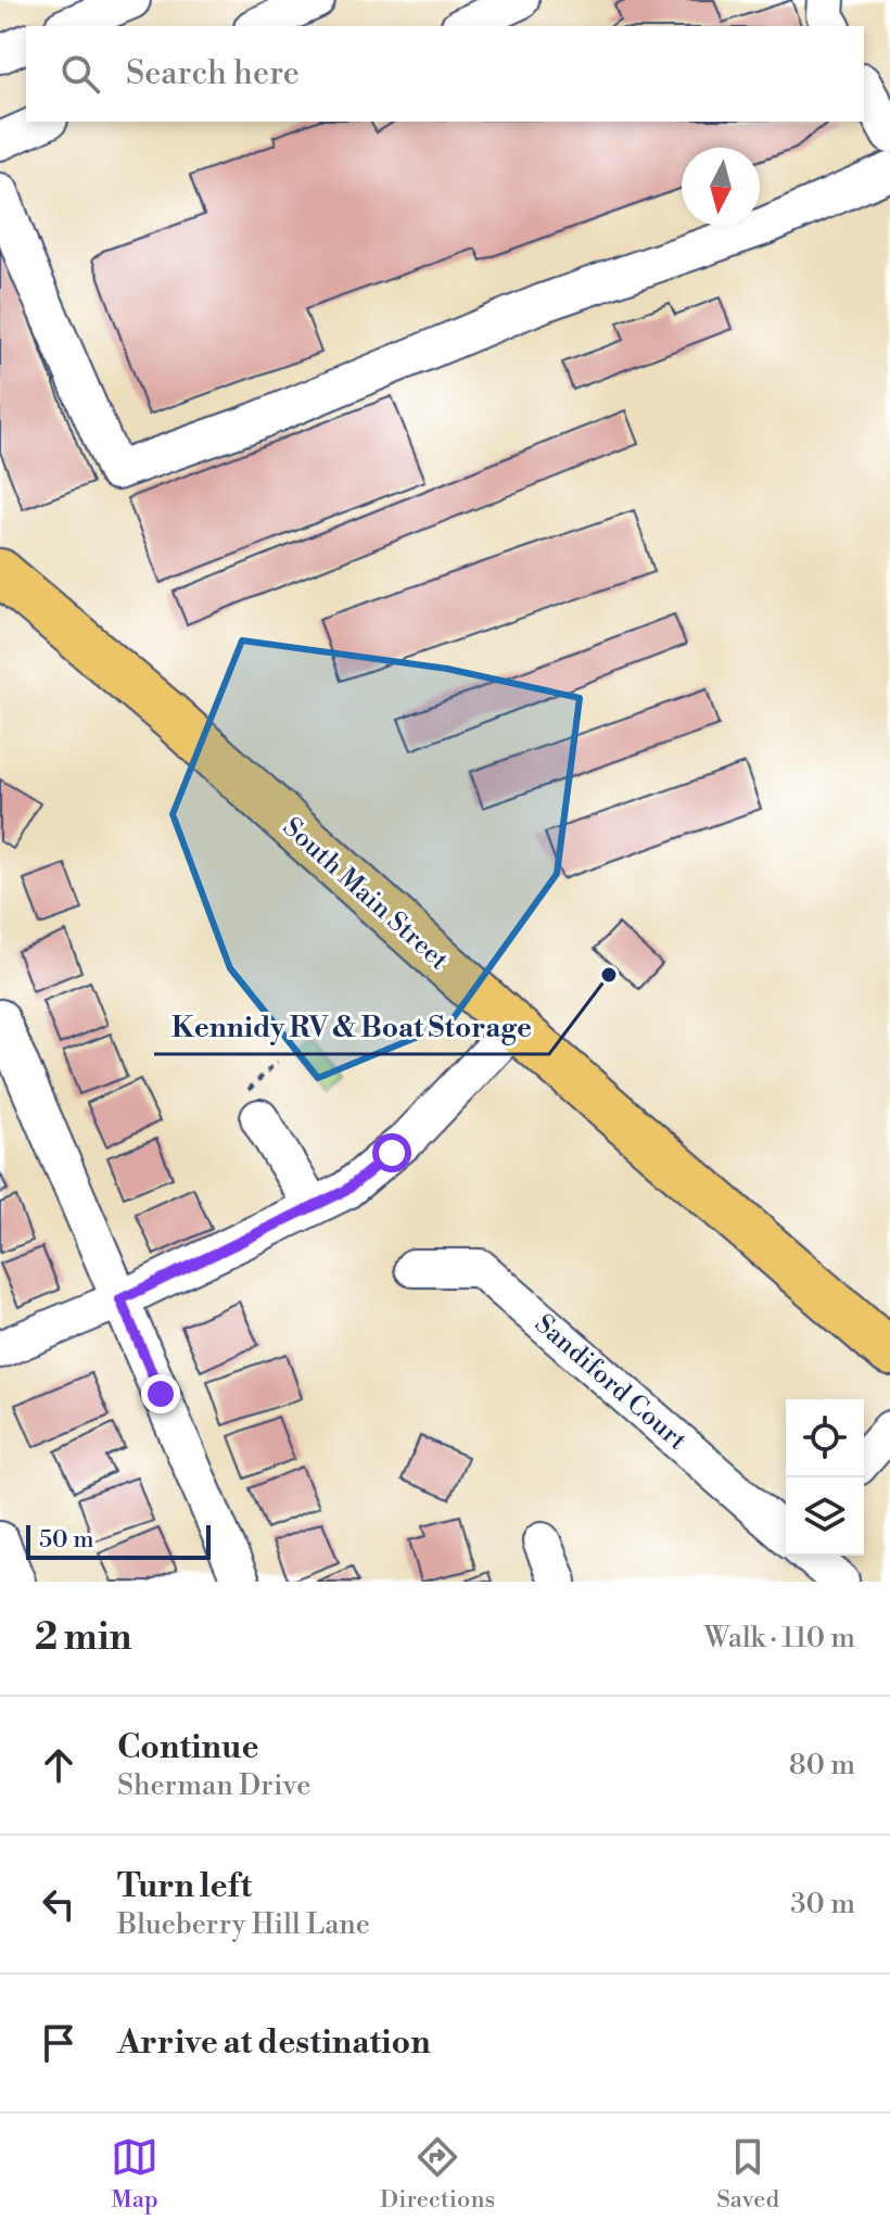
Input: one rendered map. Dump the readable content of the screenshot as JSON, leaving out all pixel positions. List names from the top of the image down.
{
  "streets": {
    "main road": ["South Main Street"],
    "street": ["Sandiford Court"]
  },
  "places": ["Kennidy RV & Boat Storage"],
  "scale_bar": "50 m",
  "north": "bottom",
  "page": {
    "search": "Search here",
    "scale": "50 m",
    "heading": ["2 min", "Walk · 110 m"],
    "list": [
      ["Continue", "Sherman Drive", "80 m"],
      ["Turn left", "Blueberry Hill Lane", "30 m"],
      "Arrive at destination"
    ],
    "nav": ["Map", "Directions", "Saved"]
  }
}
